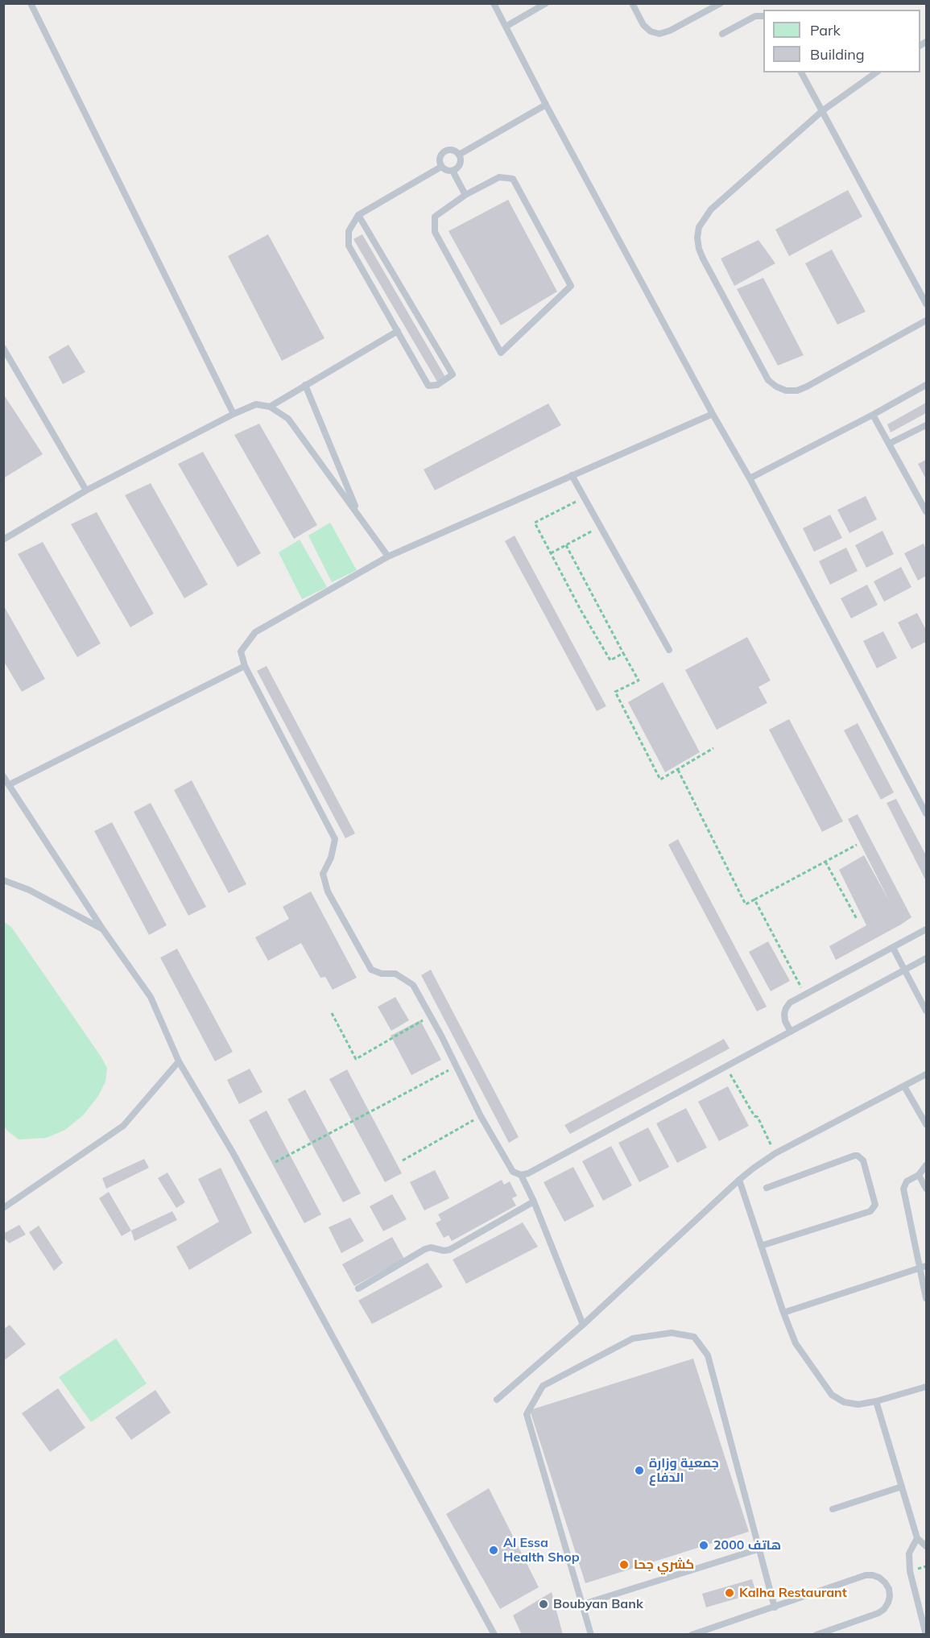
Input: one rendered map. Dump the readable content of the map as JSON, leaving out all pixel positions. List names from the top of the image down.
{
  "places": [
    "جمعية وزارة الدفاع",
    "هاتف 2000",
    "Al Essa Health Shop",
    "كشري جحا",
    "Kalha Restaurant",
    "Boubyan Bank"
  ],
  "legend": ["Park", "Building"]
}
